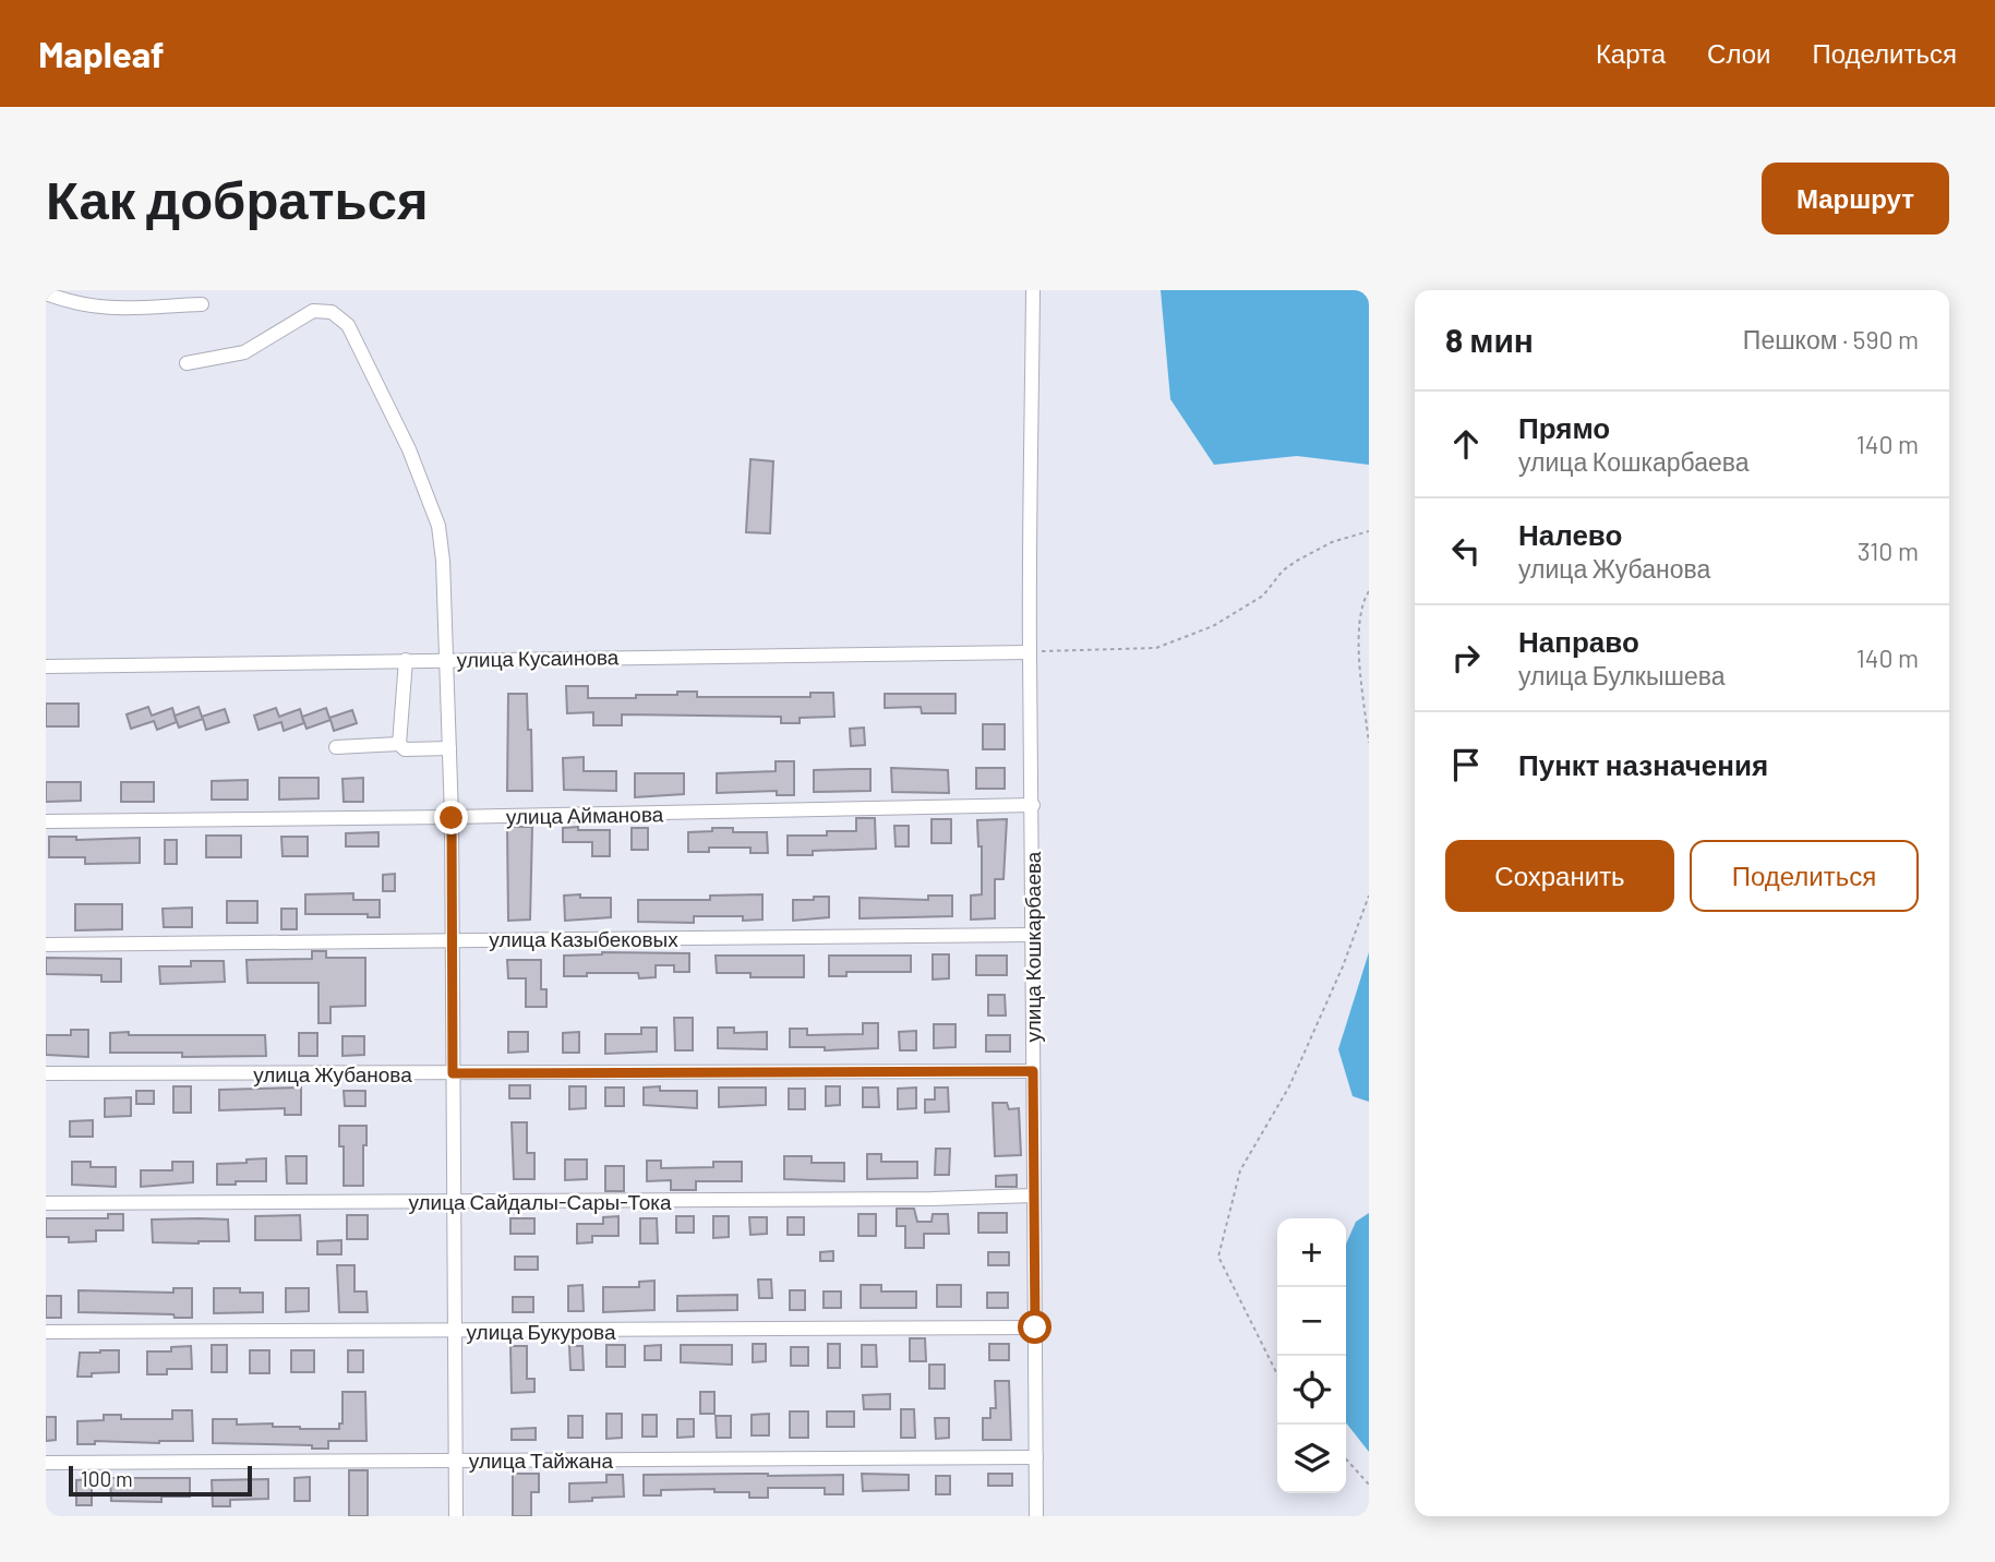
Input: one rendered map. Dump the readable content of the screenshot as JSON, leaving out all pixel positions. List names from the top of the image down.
{
  "streets": {
    "street": [
      "улица Кусаинова",
      "улица Айманова",
      "улица Казыбековых",
      "улица Кошкарбаева",
      "улица Жубанова",
      "улица Сайдалы-Сары-Тока",
      "улица Букурова",
      "улица Тайжана"
    ]
  },
  "crossings": [
    ["улица Кусаинова", "улица Кошкарбаева"],
    ["улица Айманова", "улица Кошкарбаева"],
    ["улица Казыбековых", "улица Кошкарбаева"],
    ["улица Кошкарбаева", "улица Жубанова"],
    ["улица Кошкарбаева", "улица Сайдалы-Сары-Тока"],
    ["улица Кошкарбаева", "улица Букурова"],
    ["улица Кошкарбаева", "улица Тайжана"]
  ],
  "scale_bar": "100 m",
  "page": {
    "header": "Mapleaf",
    "nav": ["Карта", "Слои", "Поделиться"],
    "buttons": [
      "Маршрут",
      ["Сохранить", "Поделиться"]
    ],
    "title": "Как добраться",
    "heading": ["8 мин", "Пешком · 590 m"],
    "list": [
      ["Прямо", "улица Кошкарбаева", "140 m"],
      ["Налево", "улица Жубанова", "310 m"],
      ["Направо", "улица Булкышева", "140 m"],
      "Пункт назначения"
    ],
    "map_buttons": ["+", "−"],
    "scale": "100 m"
  }
}
